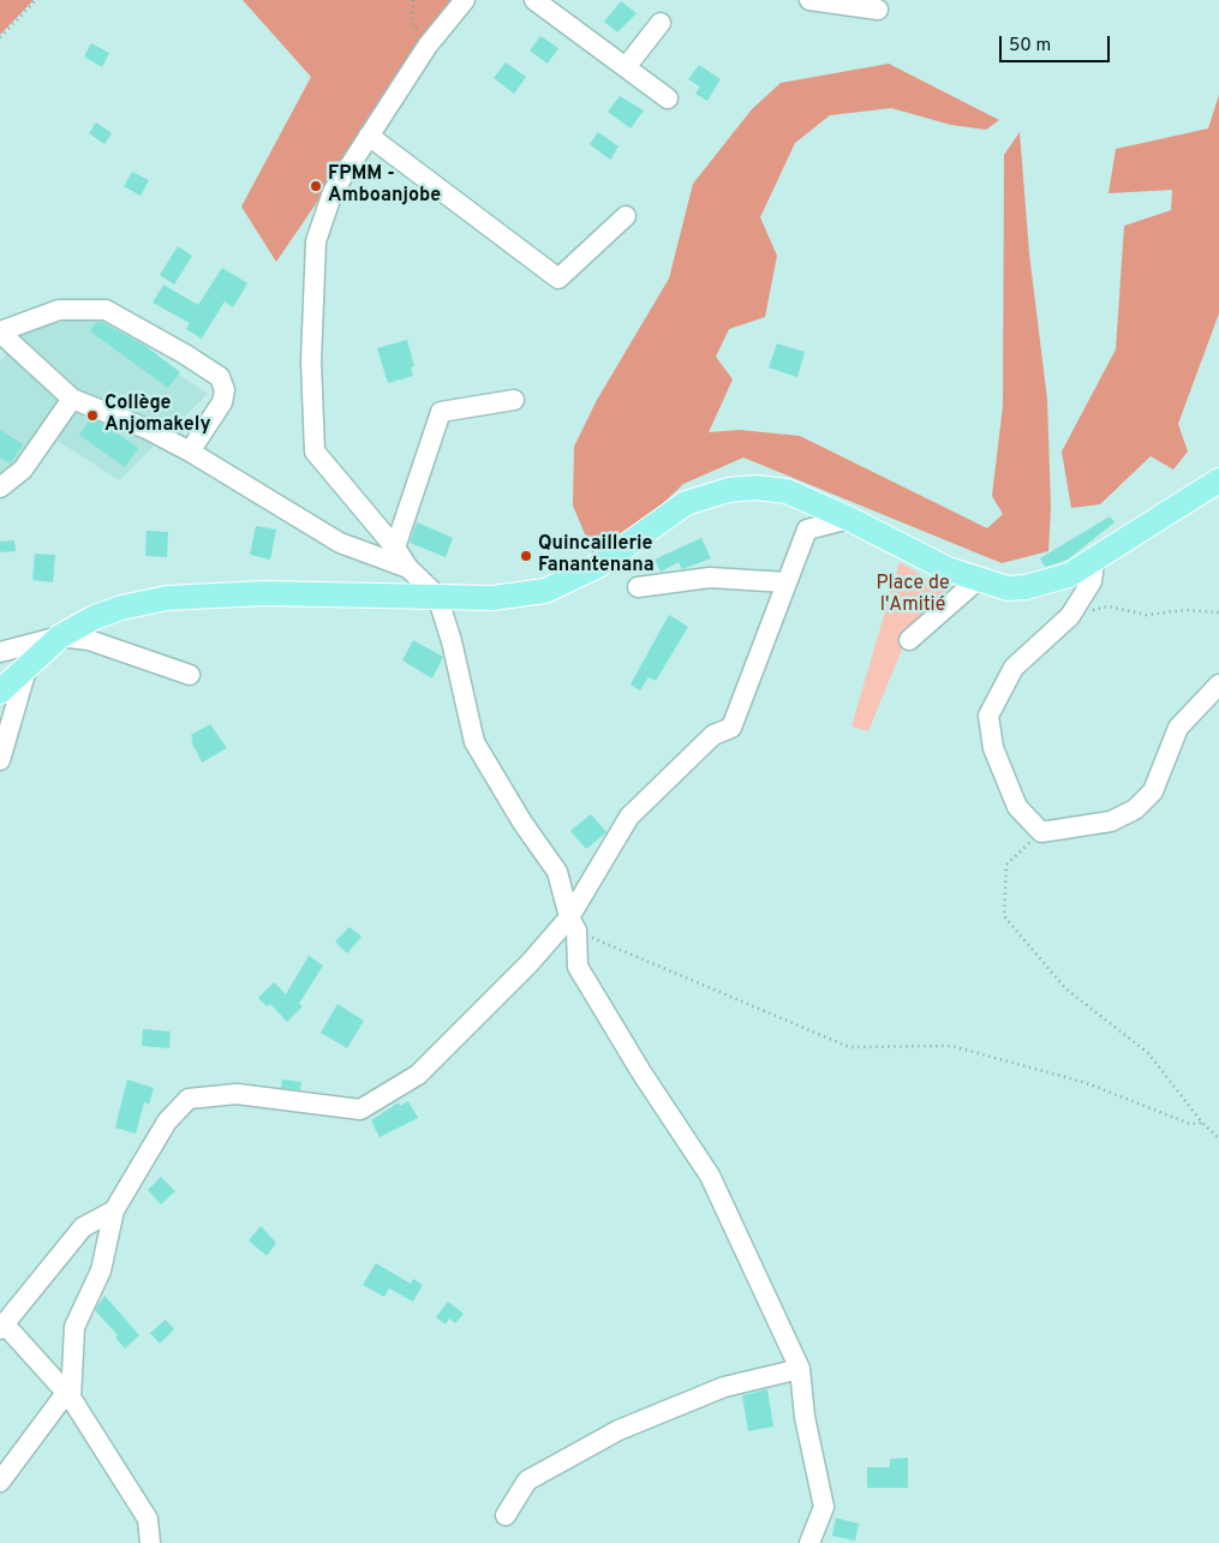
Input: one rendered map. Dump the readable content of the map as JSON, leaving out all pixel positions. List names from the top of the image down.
{
  "parks": ["Place de l'Amitié"],
  "places": ["FPMM - Amboanjobe", "Collège Anjomakely", "Quincaillerie Fanantenana"],
  "scale_bar": "50 m"
}
